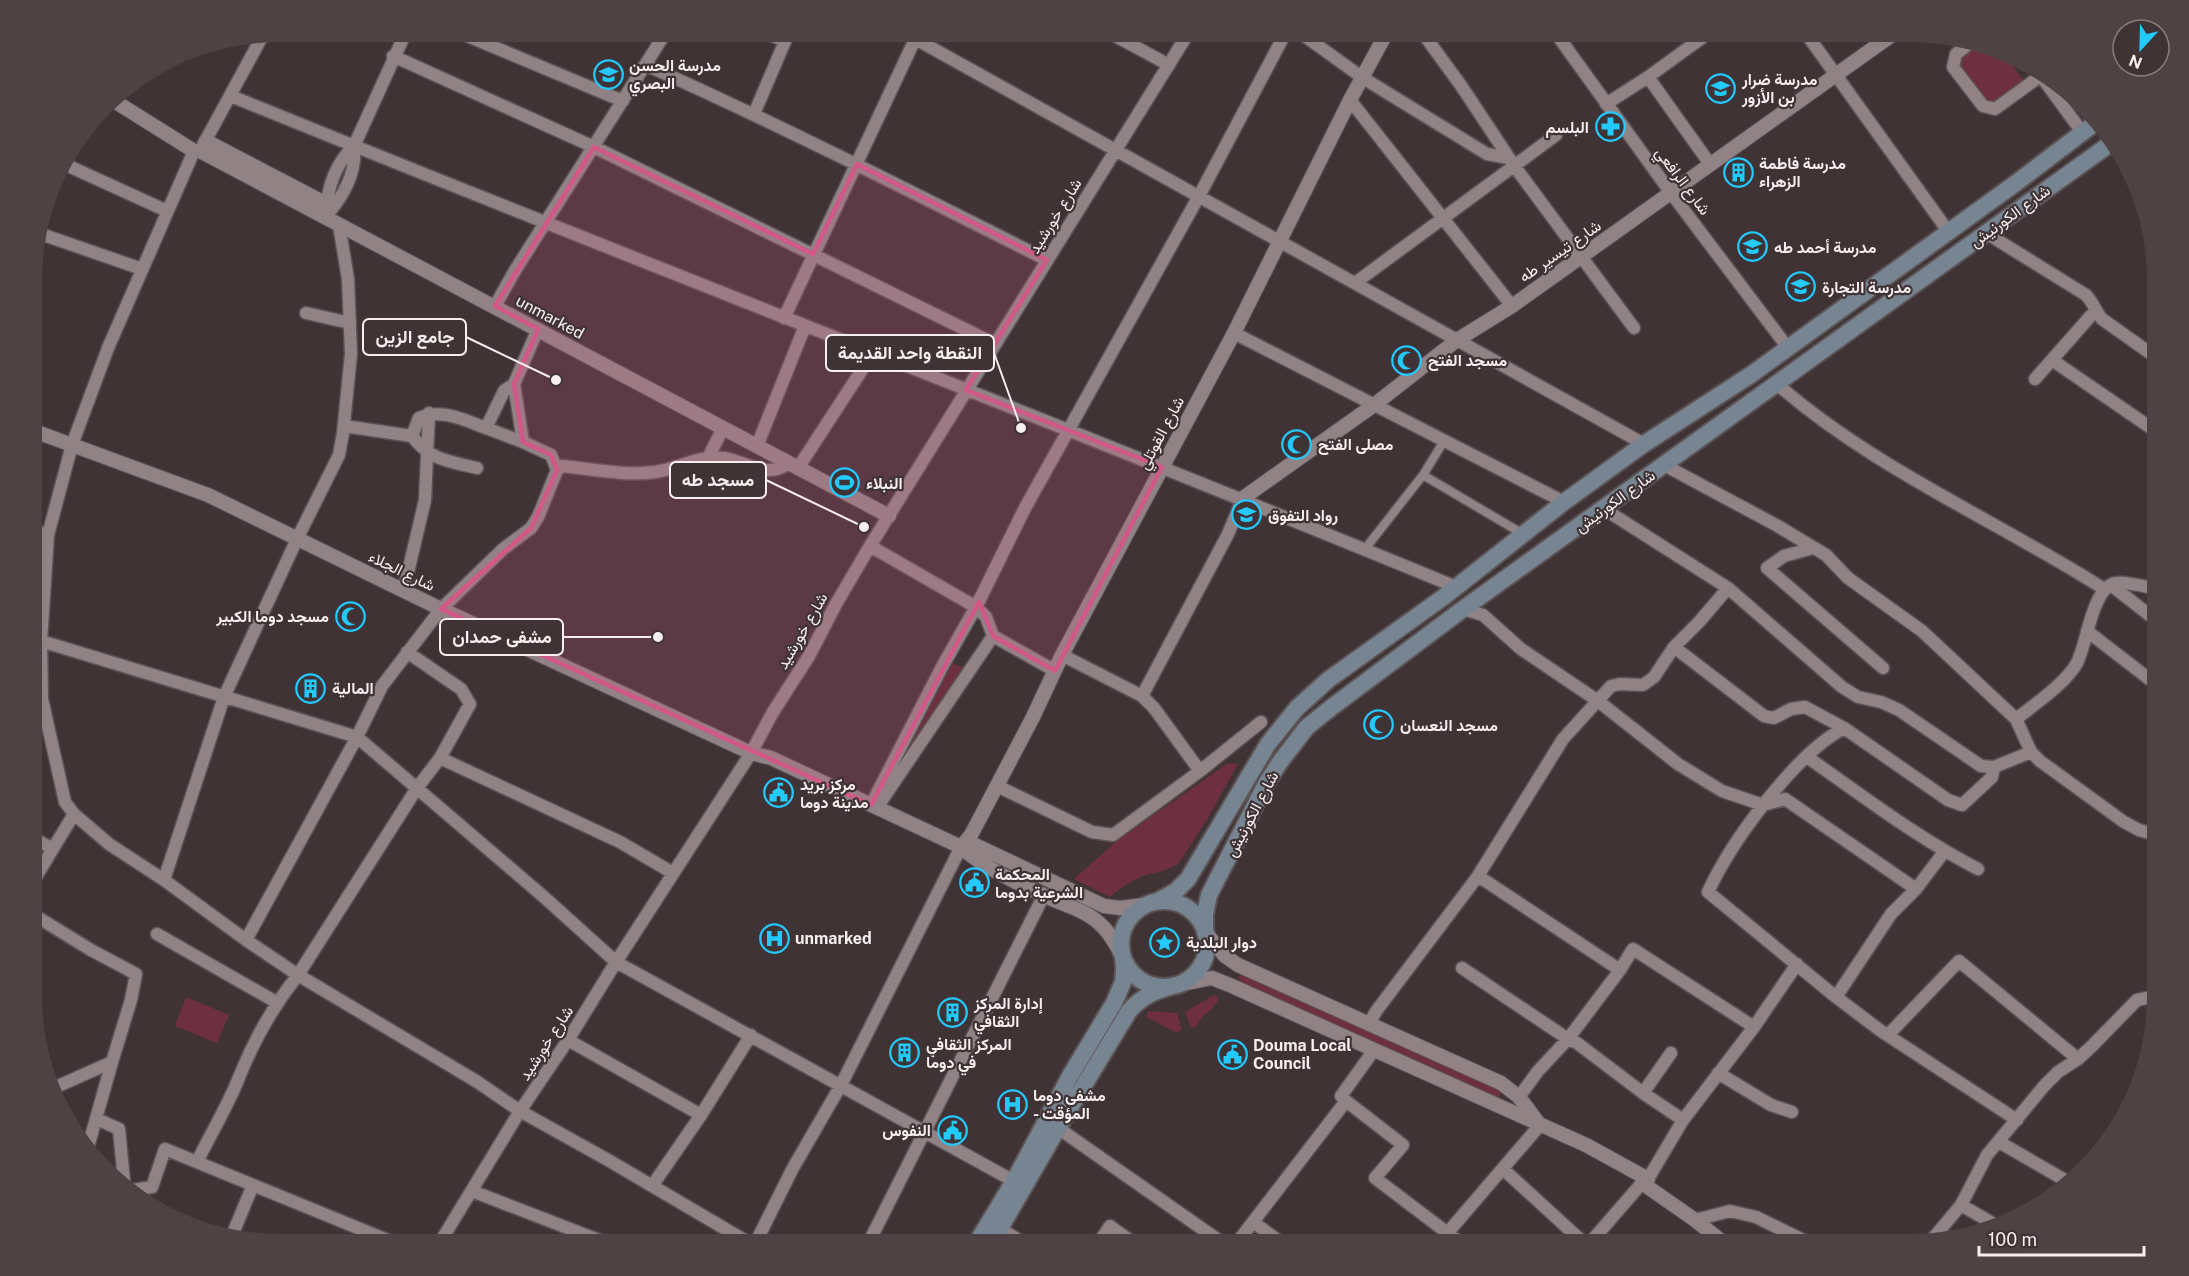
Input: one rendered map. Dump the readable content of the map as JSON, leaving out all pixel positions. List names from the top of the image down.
{
  "streets": {
    "main road": ["شارع الكورنيش"],
    "street": [
      "شارع الرافعي",
      "شارع خورشيد",
      "شارع تيسير طه",
      "unmarked",
      "شارع القوتلي",
      "شارع الجلاء"
    ]
  },
  "crossings": [
    ["شارع الرافعي", "شارع الكورنيش"],
    ["شارع الرافعي", "شارع تيسير طه"],
    ["شارع خورشيد", "unmarked"],
    ["شارع خورشيد", "شارع الجلاء"],
    ["شارع القوتلي", "شارع الجلاء"]
  ],
  "places": {
    "school or university": [
      "مدرسة الحسن البصري",
      "مدرسة ضرار بن الأزور",
      "مدرسة أحمد طه",
      "مدرسة التجارة",
      "رواد التفوق"
    ],
    "pharmacy": ["البلسم"],
    "building": [
      "مدرسة فاطمة الزهراء",
      "المالية",
      "إدارة المركز الثقافي",
      "المركز الثقافي في دوما"
    ],
    "mosque": [
      "مسجد الفتح",
      "مصلى الفتح",
      "مسجد دوما الكبير",
      "مسجد النعسان"
    ],
    "other": [
      "جامع الزين",
      "النقطة واحد القديمة",
      "مسجد طه",
      "مشفى حمدان"
    ],
    "sports": ["النبلاء"],
    "public building": [
      "مركز بريد مدينة دوما",
      "المحكمة الشرعية بدوما",
      "Douma Local Council",
      "النفوس"
    ],
    "hospital": ["unmarked", "مشفى دوما - المؤقت"],
    "place": ["دوار البلدية"]
  },
  "scale_bar": "100 m",
  "north": "bottom"
}
